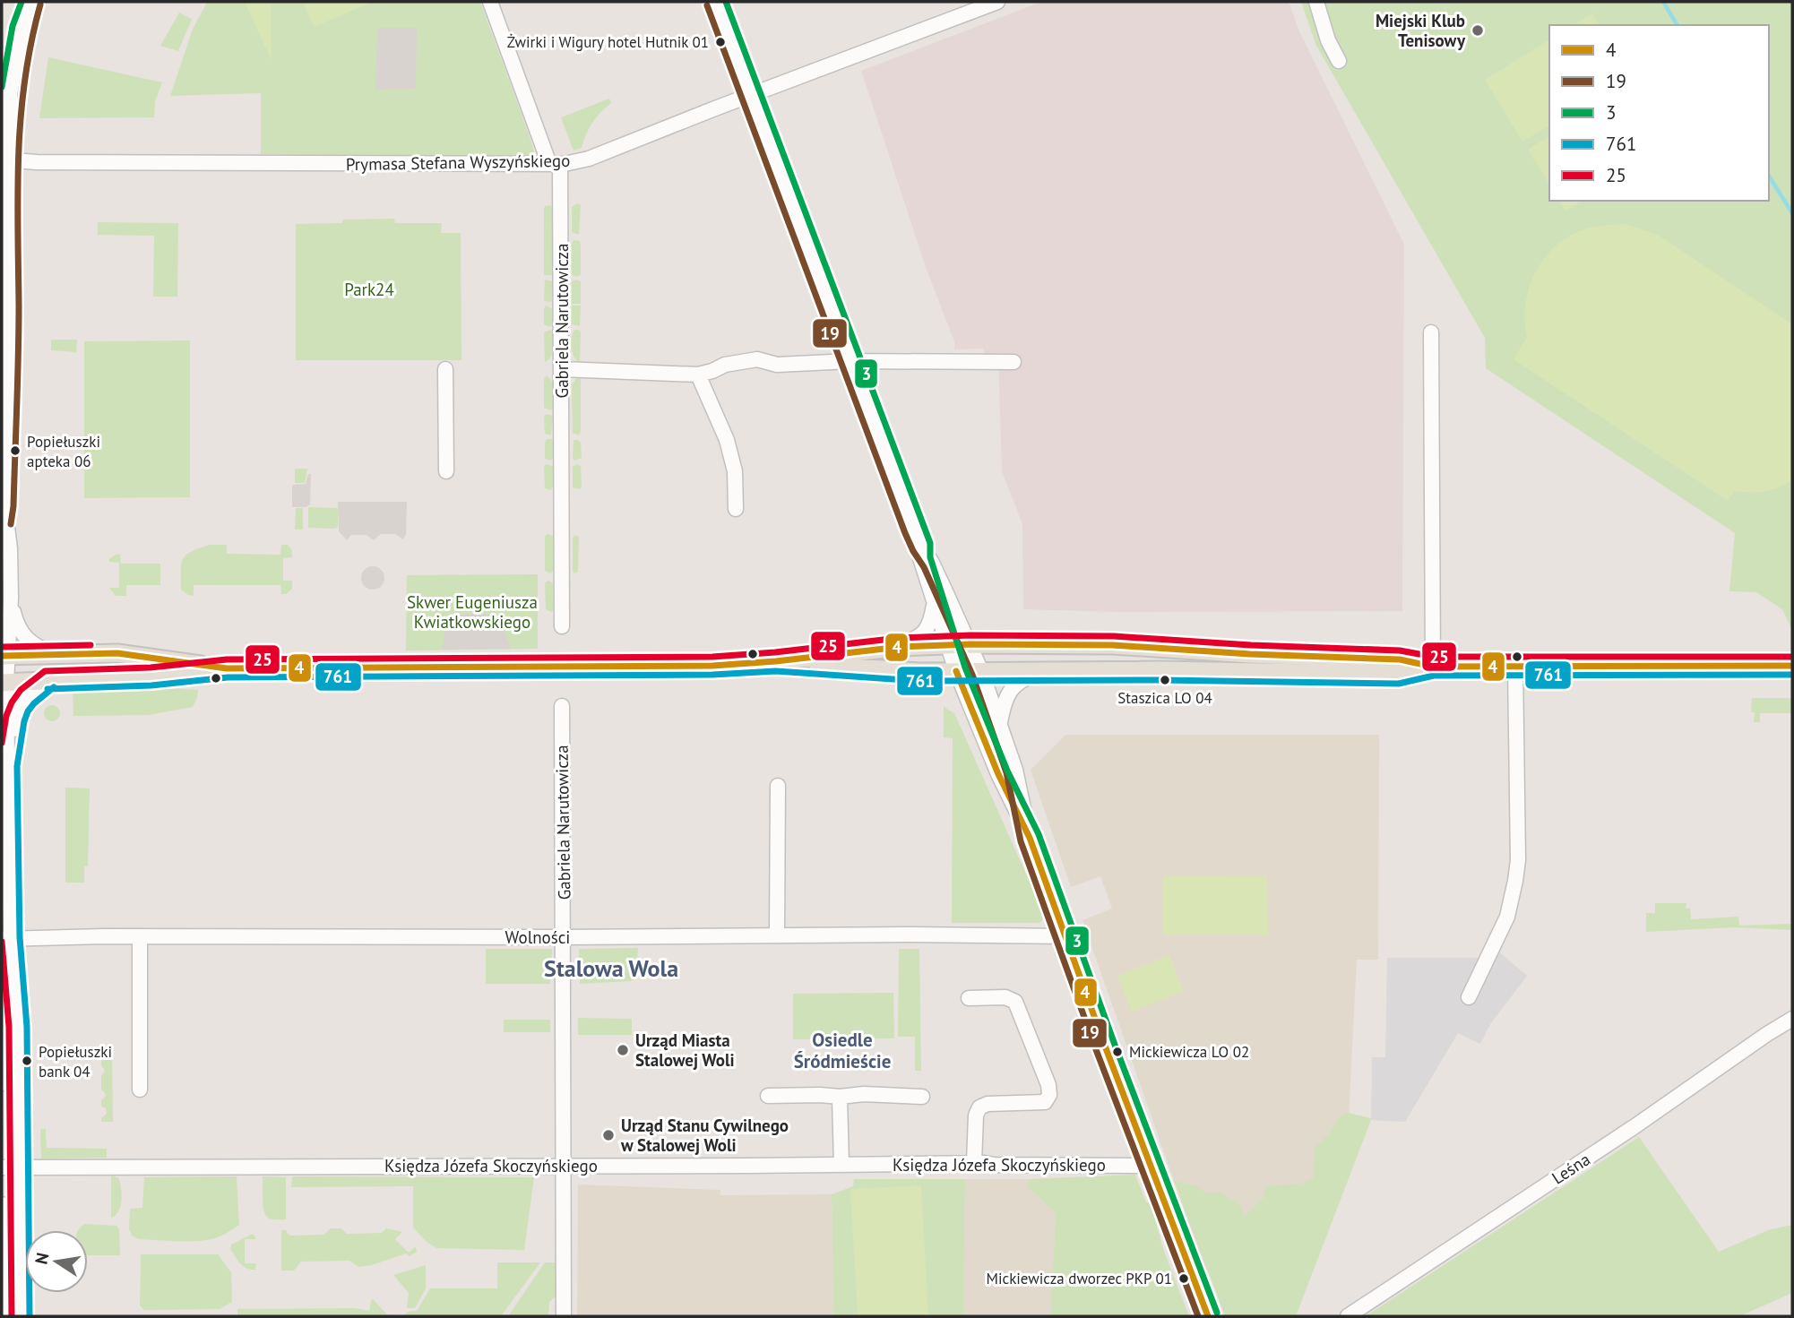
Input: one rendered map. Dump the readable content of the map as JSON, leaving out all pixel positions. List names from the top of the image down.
{
  "streets": {
    "street": [
      "Prymasa Stefana Wyszyńskiego",
      "Gabriela Narutowicza",
      "Wolności",
      "Księdza Józefa Skoczyńskiego",
      "Leśna"
    ]
  },
  "crossings": [
    ["Prymasa Stefana Wyszyńskiego", "Gabriela Narutowicza"],
    ["Gabriela Narutowicza", "Wolności"],
    ["Gabriela Narutowicza", "Księdza Józefa Skoczyńskiego"]
  ],
  "districts": ["Stalowa Wola", "Osiedle Śródmieście"],
  "parks": ["Park24", "Skwer Eugeniusza Kwiatkowskiego"],
  "places": [
    "Miejski Klub Tenisowy",
    "Żwirki i Wigury hotel Hutnik 01",
    "Popiełuszki apteka 06",
    "Staszica LO 04",
    "Urząd Miasta Stalowej Woli",
    "Mickiewicza LO 02",
    "Popiełuszki bank 04",
    "Urząd Stanu Cywilnego w Stalowej Woli",
    "Mickiewicza dworzec PKP 01"
  ],
  "lines": [
    "transit line 3",
    "transit line 19",
    "transit line 25",
    "transit line 4",
    "transit line 761"
  ],
  "legend": [
    "4",
    "19",
    "3",
    "761",
    "25"
  ],
  "north": "left"
}
